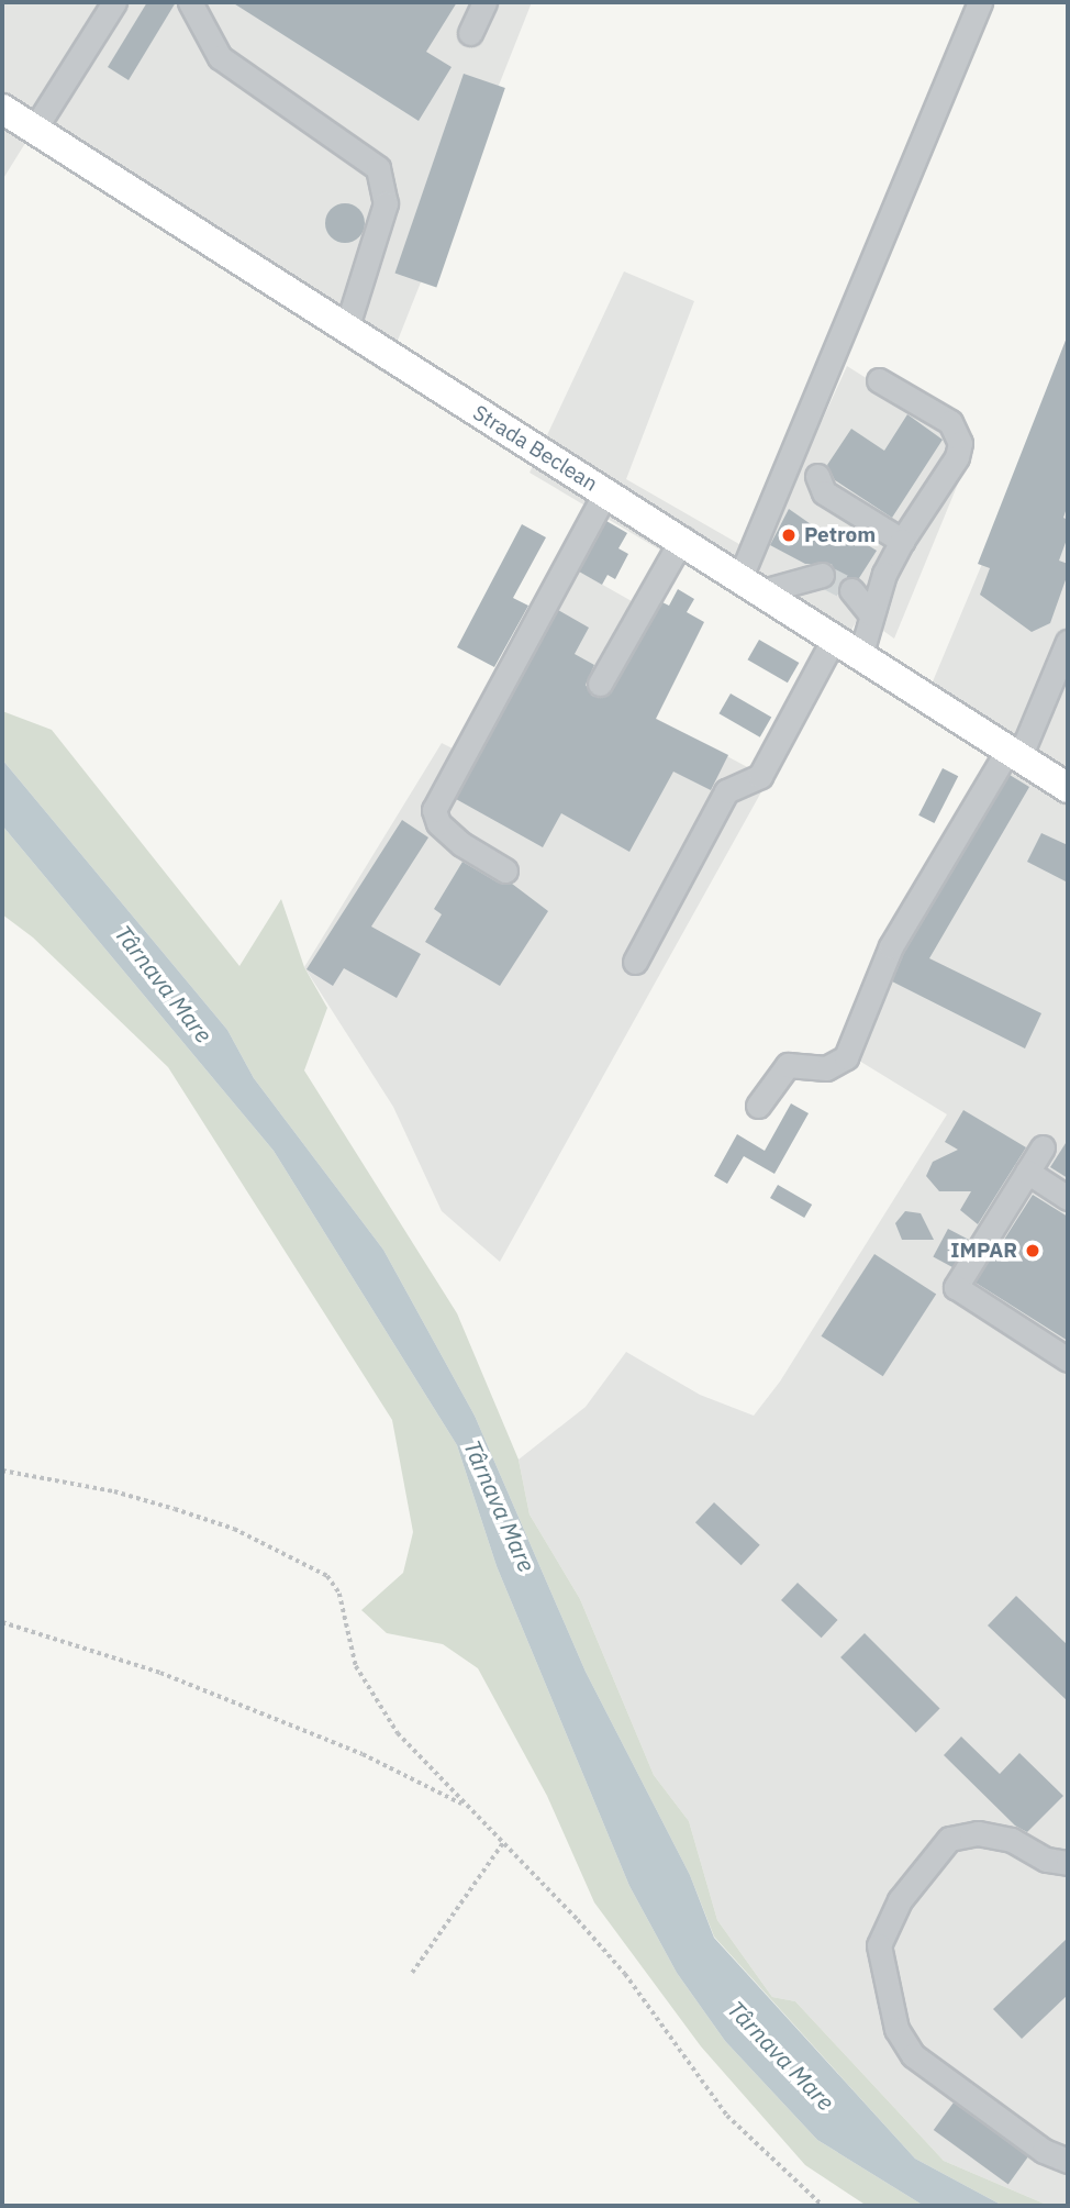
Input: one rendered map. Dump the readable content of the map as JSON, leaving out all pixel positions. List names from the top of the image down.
{
  "streets": {
    "main road": ["Strada Beclean"]
  },
  "water": ["Târnava Mare"],
  "places": ["Petrom", "IMPAR"]
}
